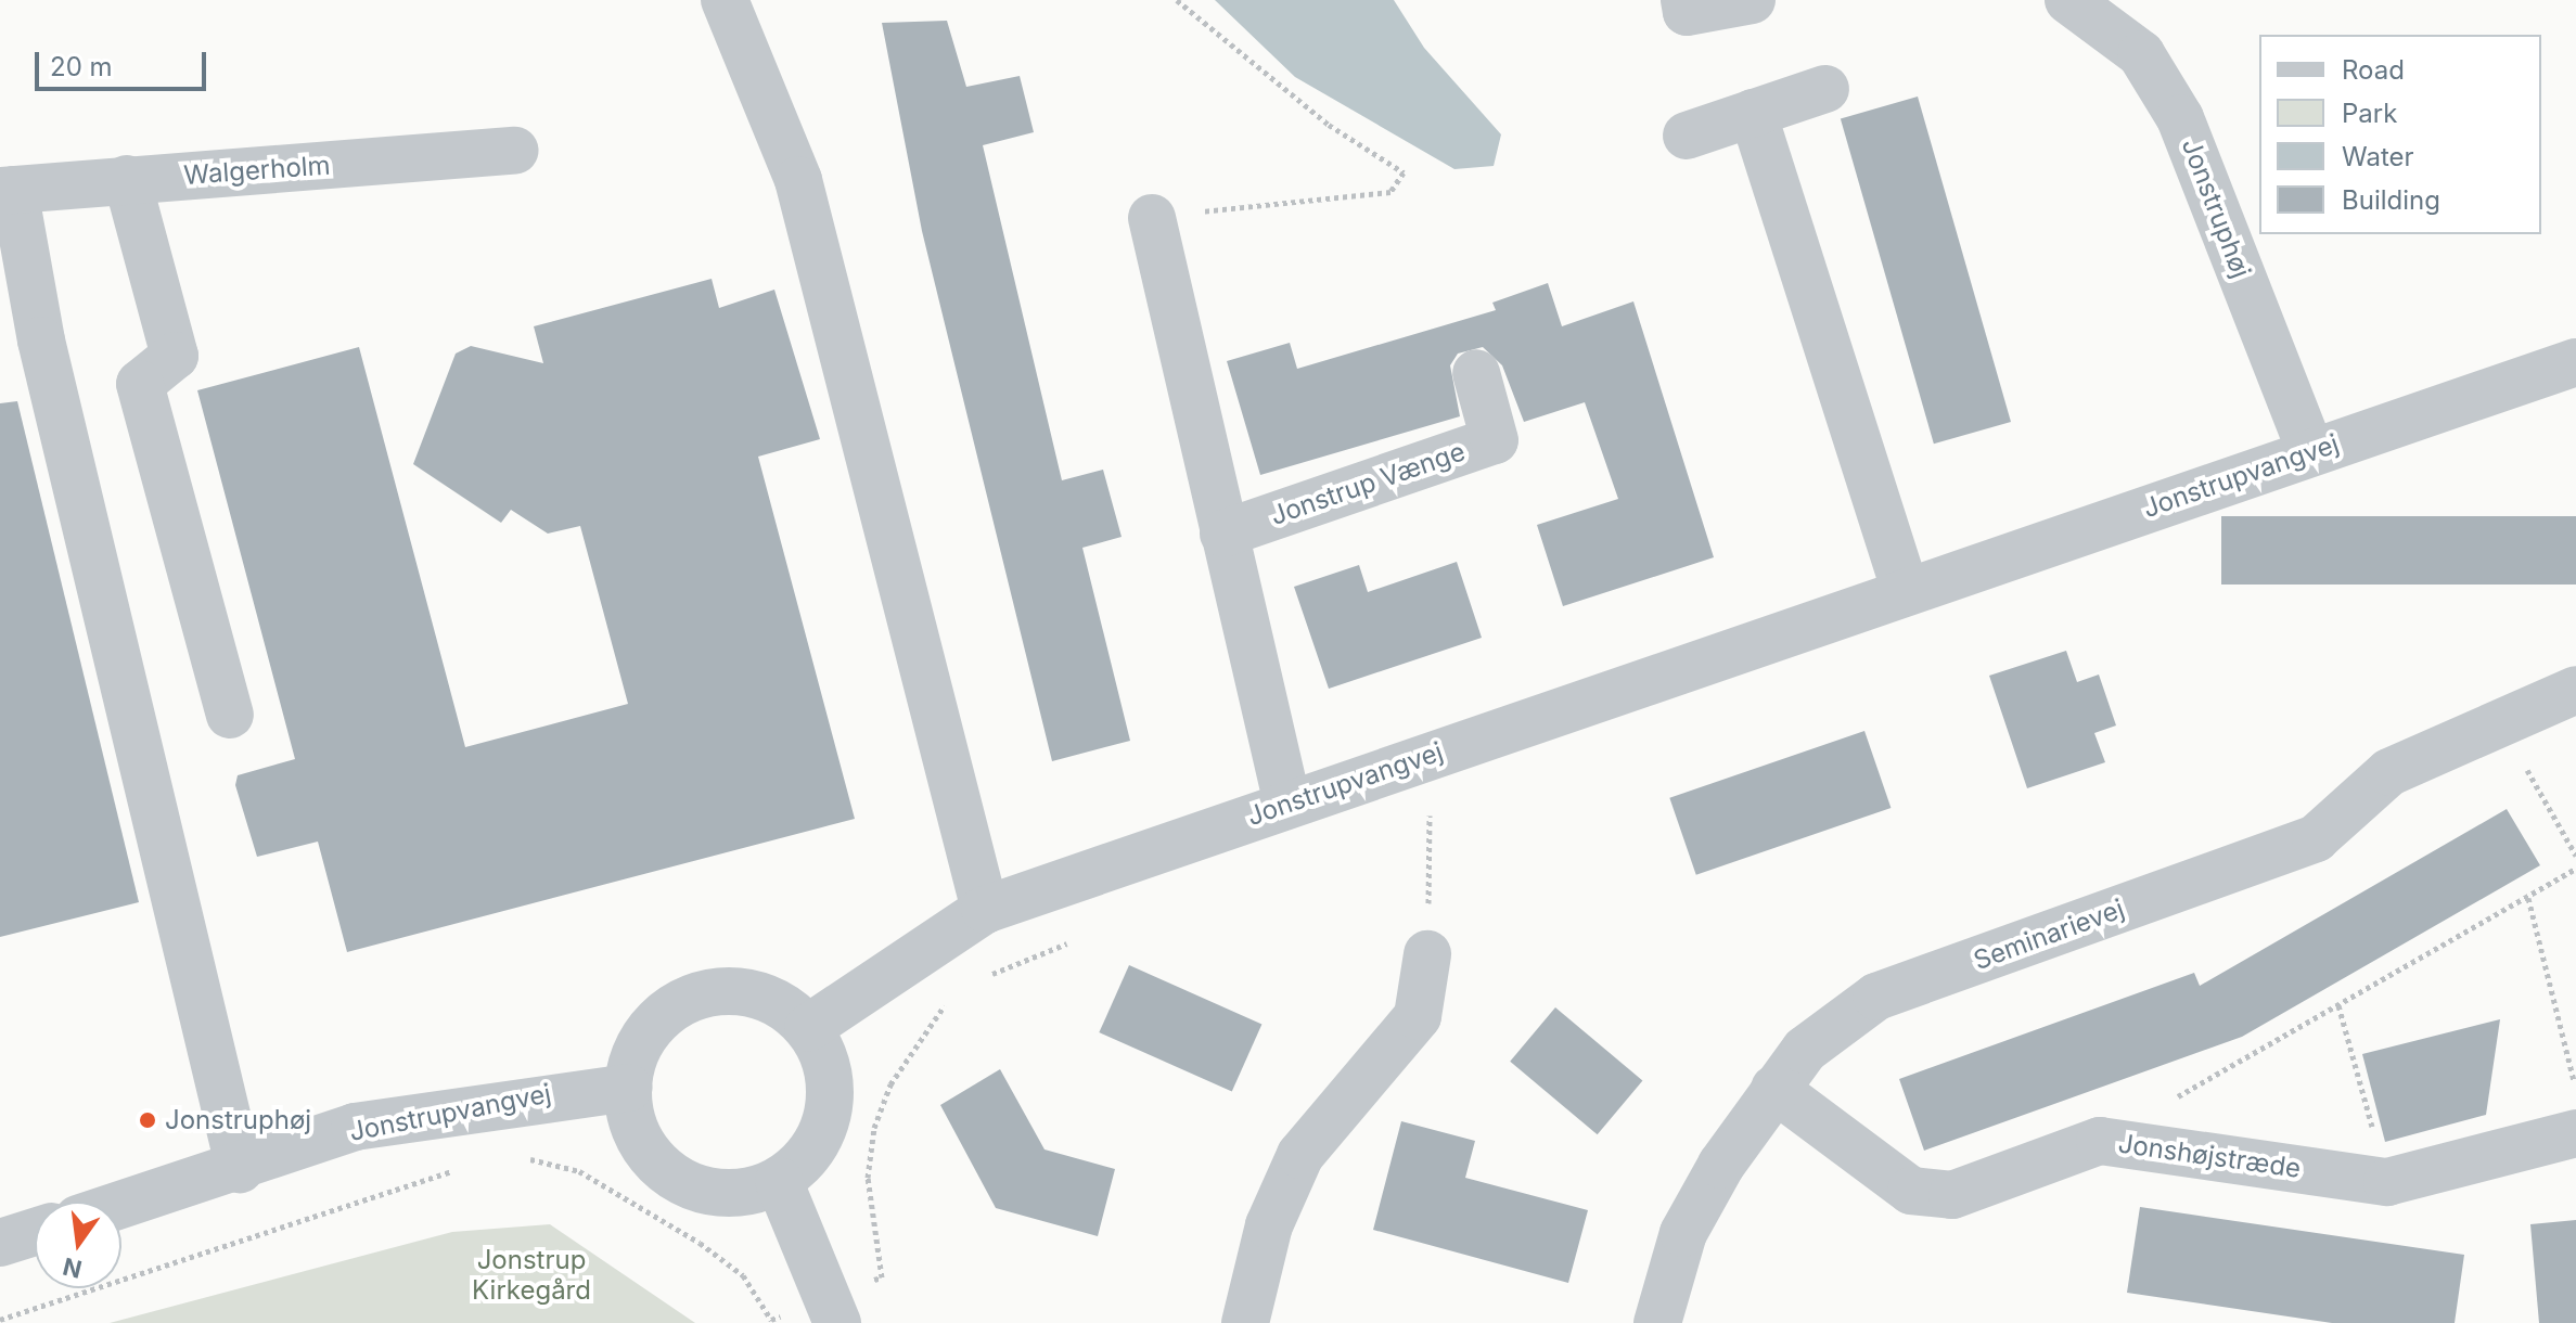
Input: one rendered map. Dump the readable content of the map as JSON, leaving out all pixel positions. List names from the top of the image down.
{
  "streets": {
    "street": [
      "Walgerholm",
      "Jonstruphøj",
      "Jonstrupvangvej",
      "Jonstrup Vænge",
      "Seminarievej",
      "Jonshøjstræde"
    ]
  },
  "crossings": [
    ["Jonstruphøj", "Jonstrupvangvej"],
    ["Seminarievej", "Jonshøjstræde"]
  ],
  "parks": ["Jonstrup Kirkegård"],
  "places": ["Jonstruphøj"],
  "legend": [
    "Road",
    "Park",
    "Water",
    "Building"
  ],
  "scale_bar": "20 m",
  "north": "bottom"
}
